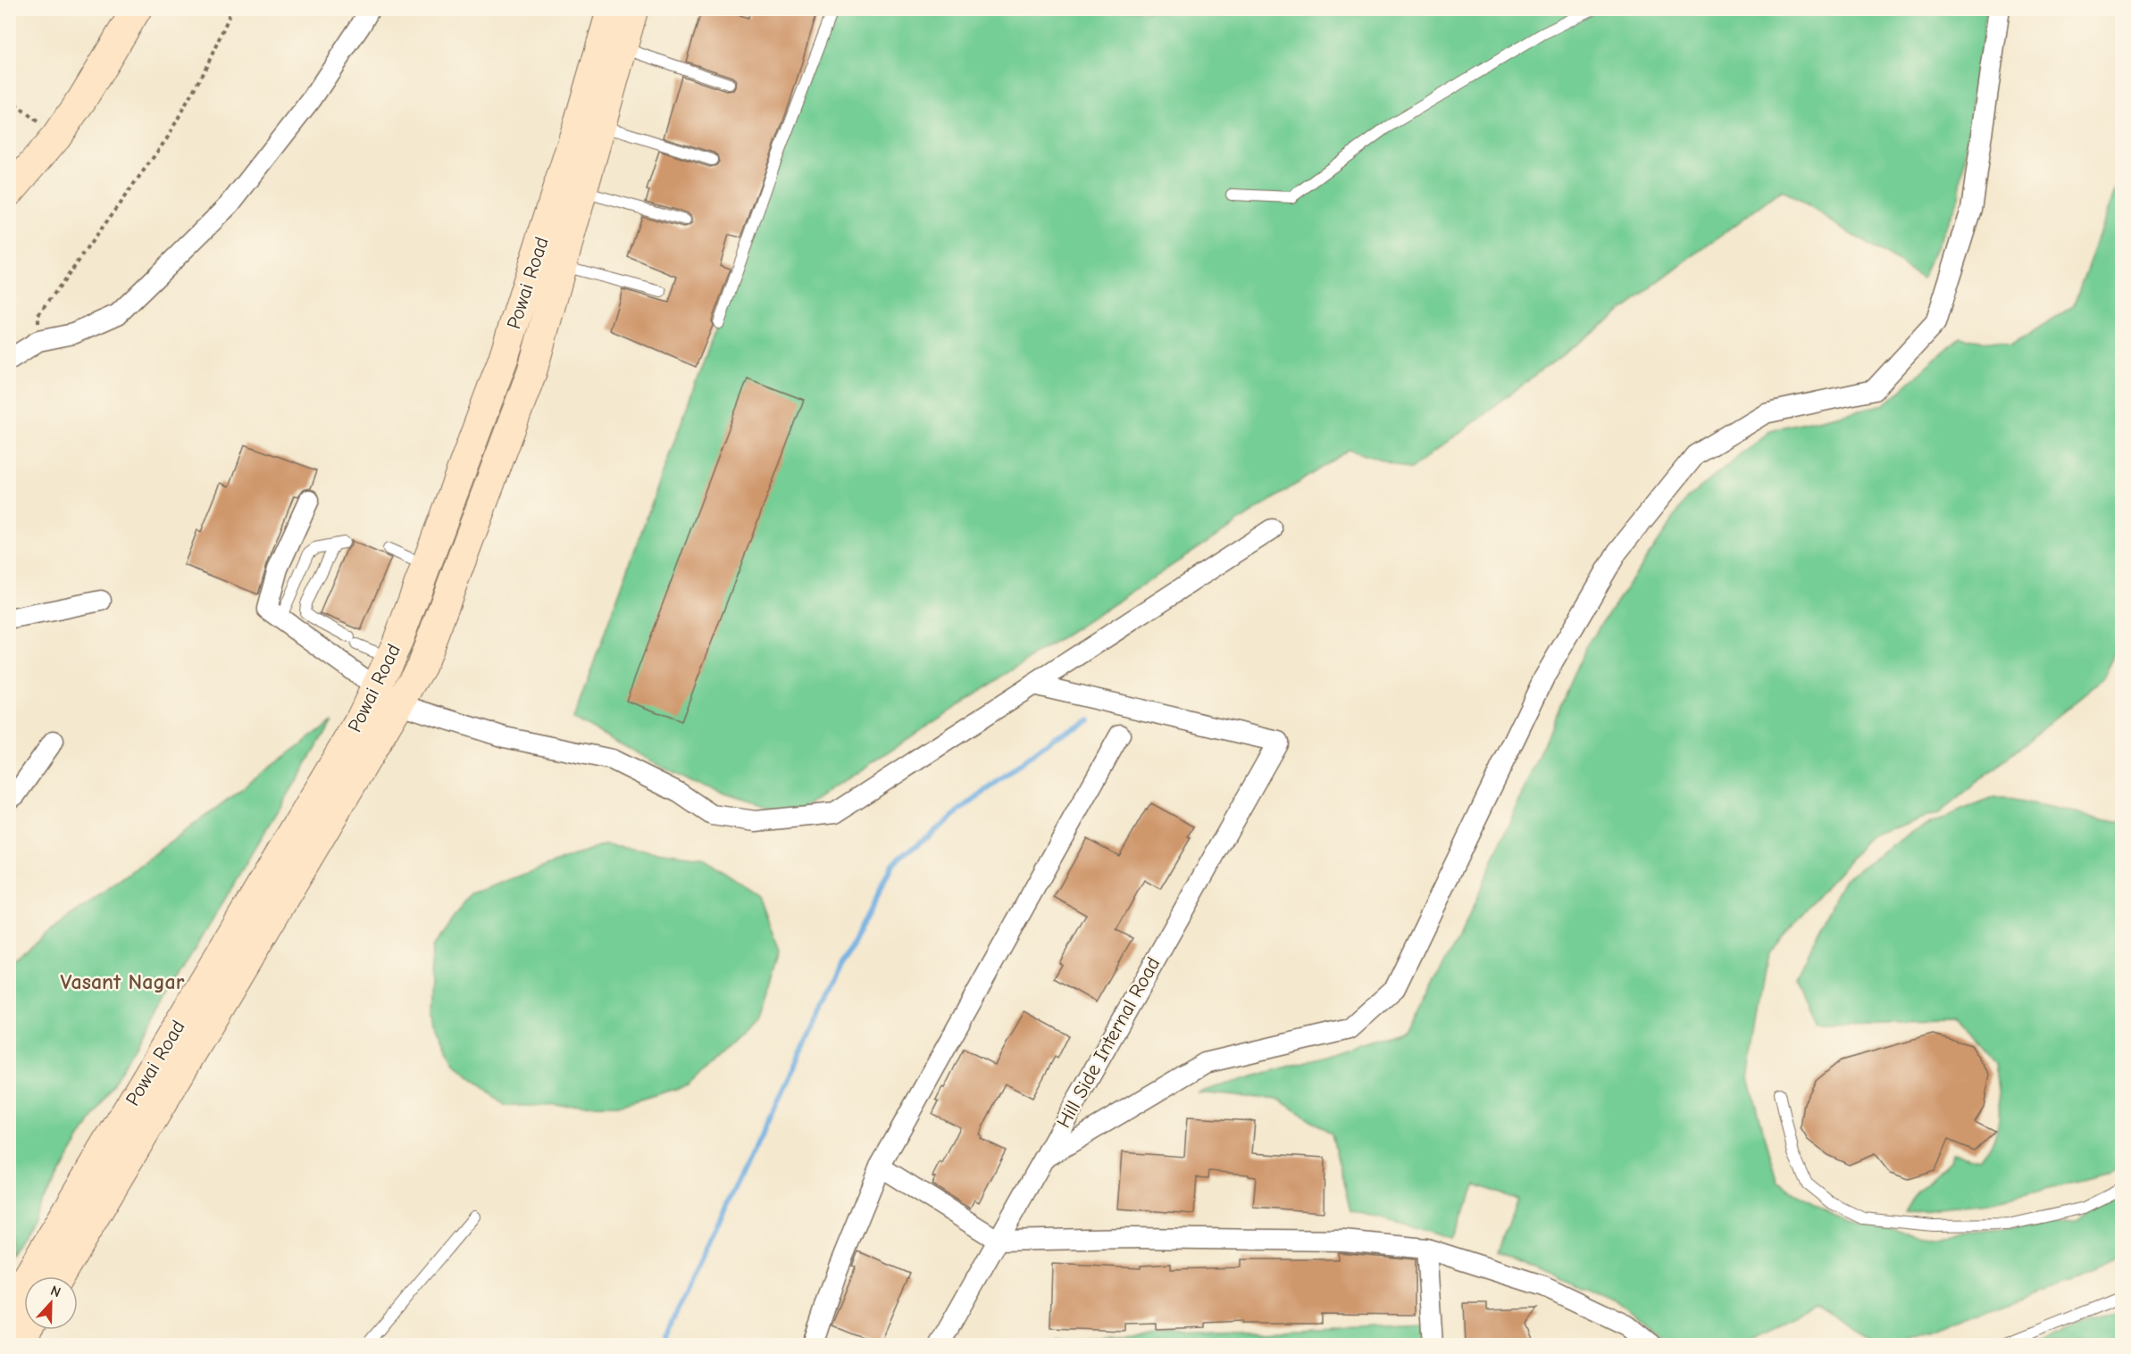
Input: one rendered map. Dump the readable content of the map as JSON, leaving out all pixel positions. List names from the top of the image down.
{
  "streets": {
    "main road": ["Powai Road"],
    "street": ["Hill Side Internal Road"]
  },
  "districts": ["Vasant Nagar"],
  "north": "top"
}
